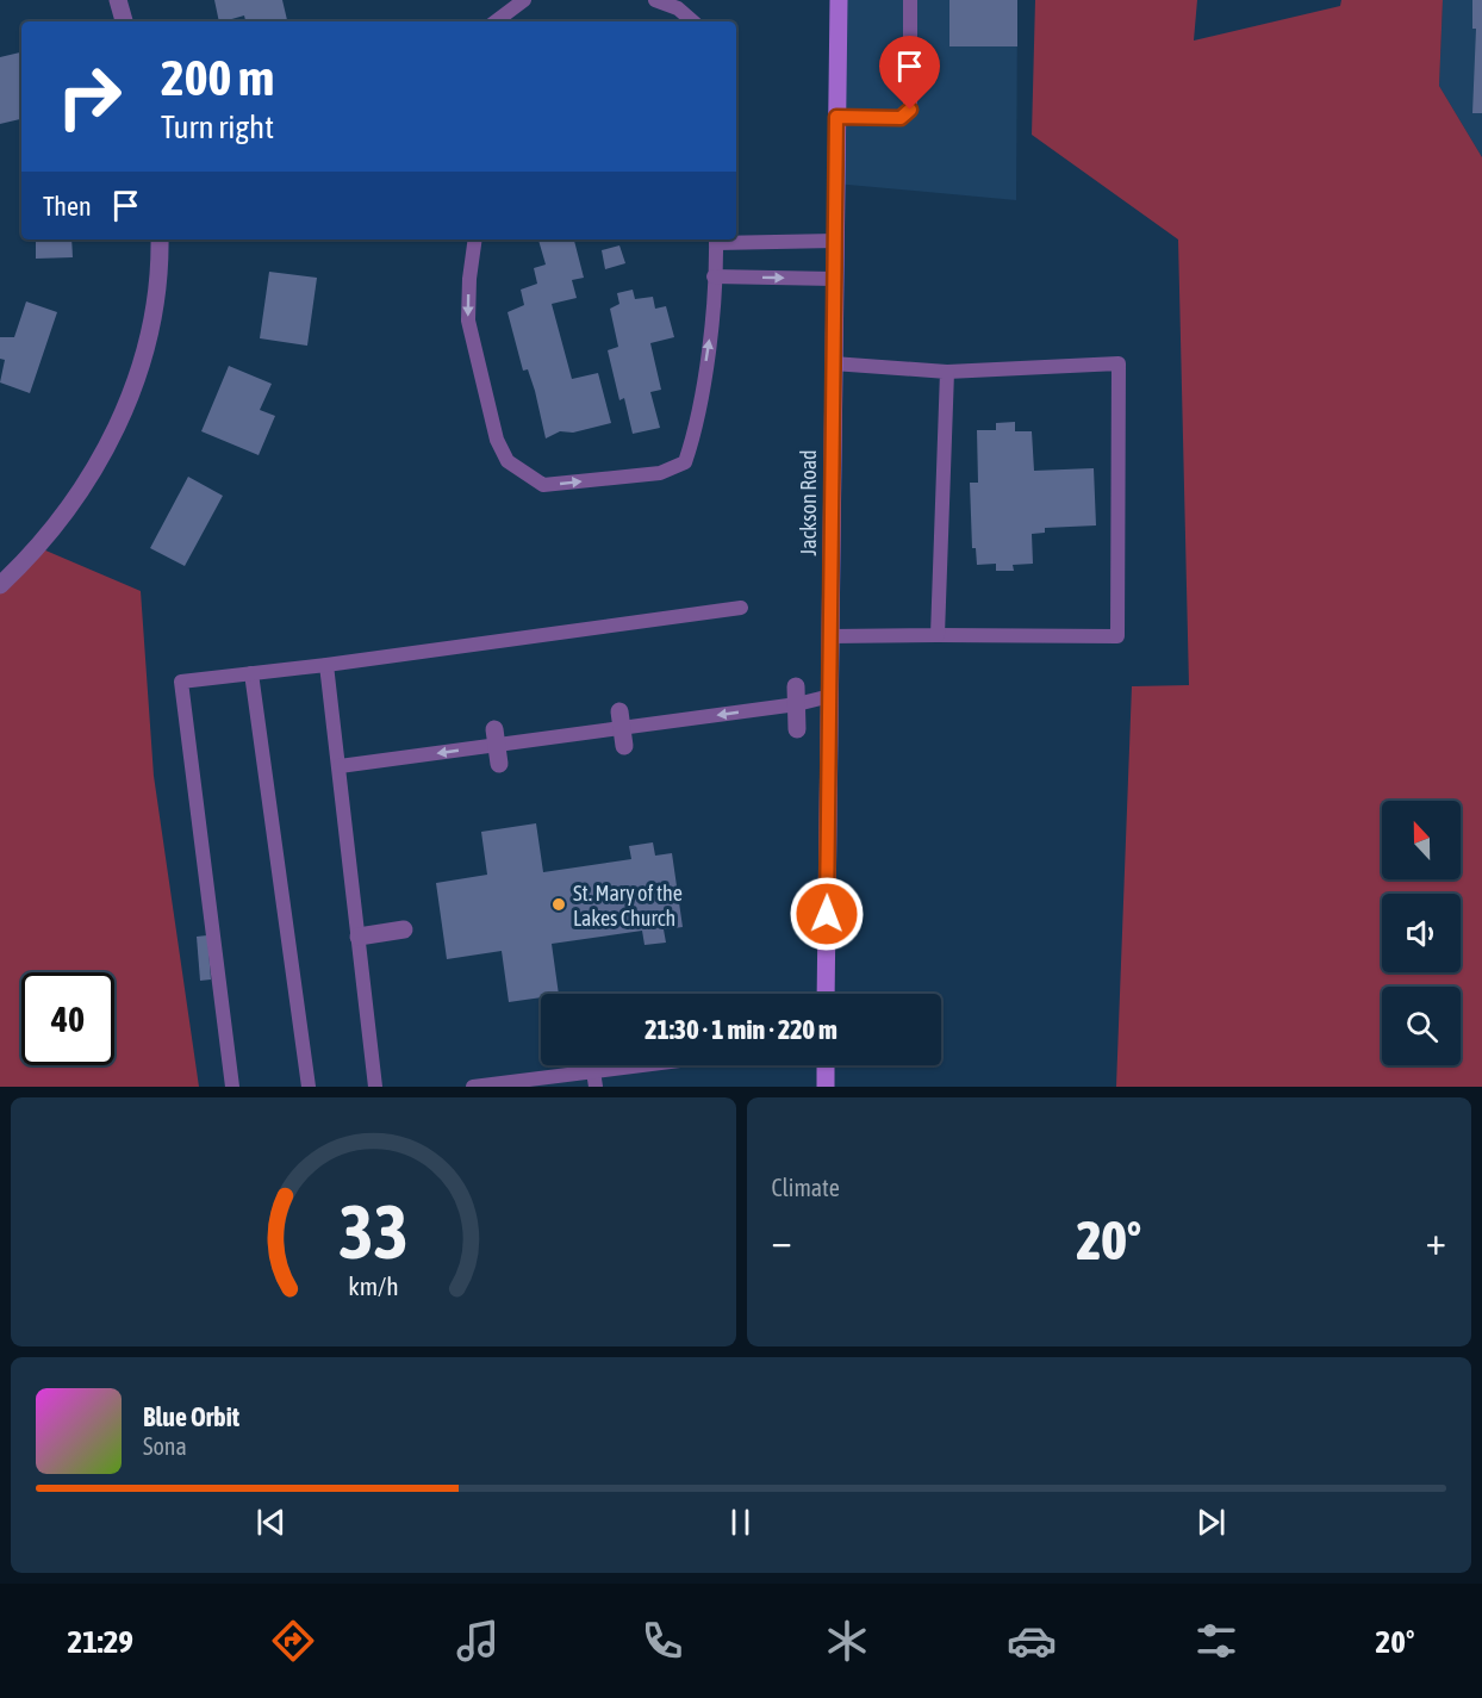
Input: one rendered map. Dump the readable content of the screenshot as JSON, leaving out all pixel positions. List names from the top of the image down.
{
  "streets": {
    "street": ["Jackson Road"]
  },
  "places": ["St. Mary of the Lakes Church"],
  "north": "top",
  "page": {
    "turn": ["200 m", "Turn right"],
    "then": "Then",
    "limit": "40",
    "trip": "21:30 · 1 min · 220 m",
    "tile": "Climate",
    "heat": ["−", "20°", "+"],
    "song": ["Blue Orbit", "Sona"],
    "tabs": ["21:29", "20°"],
    "gauge": ["33", "km/h"]
  }
}
